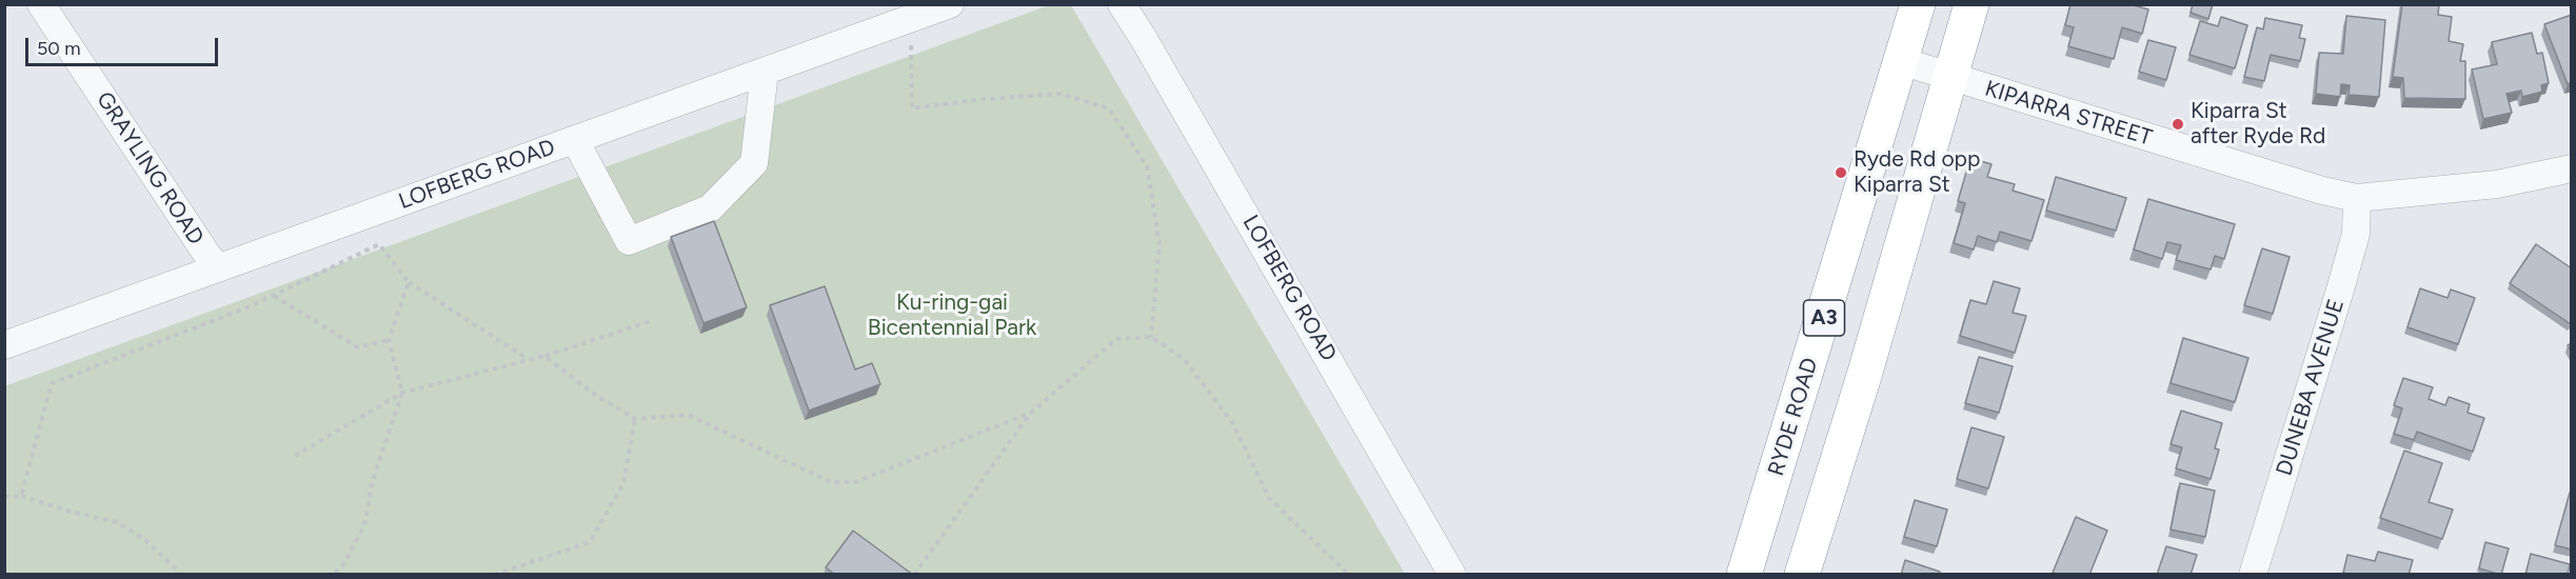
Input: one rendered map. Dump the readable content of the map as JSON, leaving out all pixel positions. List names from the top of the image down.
{
  "streets": {
    "highway": ["A3", "RYDE ROAD"],
    "street": [
      "KIPARRA STREET",
      "GRAYLING ROAD",
      "LOFBERG ROAD",
      "DUNEBA AVENUE"
    ]
  },
  "crossings": [
    ["KIPARRA STREET", "A3"],
    ["KIPARRA STREET", "DUNEBA AVENUE"],
    ["KIPARRA STREET", "RYDE ROAD"],
    ["GRAYLING ROAD", "LOFBERG ROAD"]
  ],
  "parks": ["Ku-ring-gai Bicentennial Park"],
  "places": ["Kiparra St after Ryde Rd", "Ryde Rd opp Kiparra St"],
  "scale_bar": "50 m"
}
